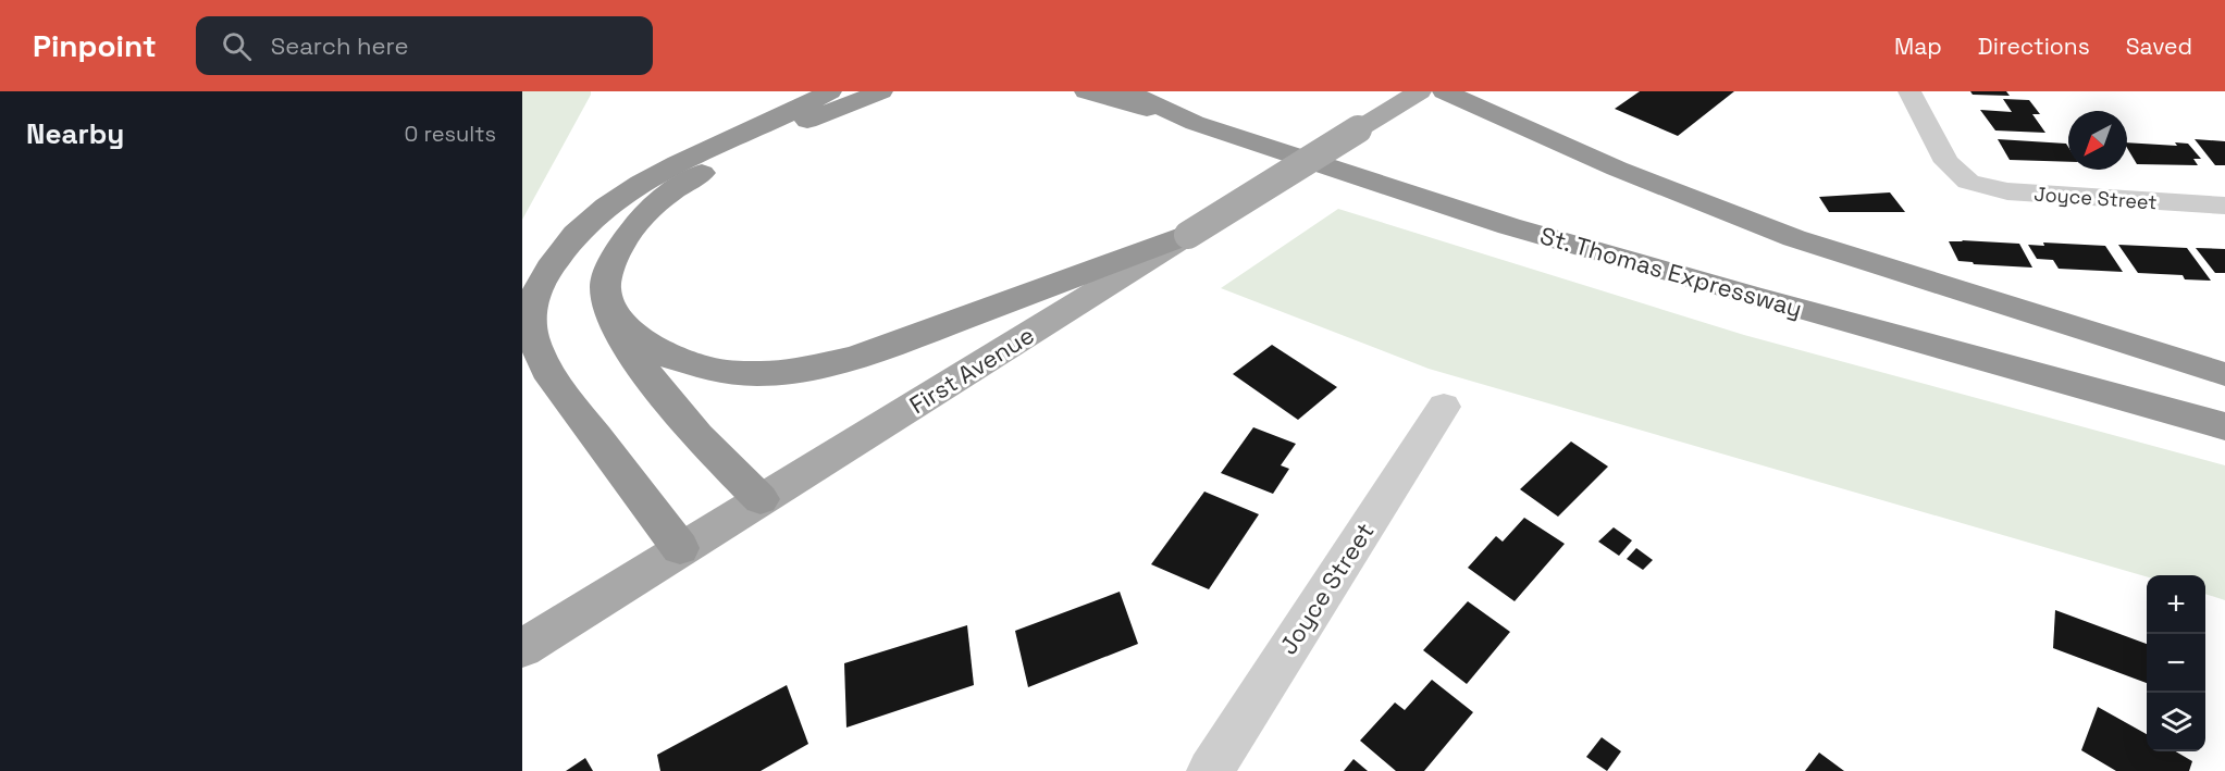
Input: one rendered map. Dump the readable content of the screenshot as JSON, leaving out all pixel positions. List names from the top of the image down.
{
  "streets": {
    "highway": ["St. Thomas Expressway"],
    "main road": ["First Avenue"],
    "street": ["Joyce Street"]
  },
  "north": "bottom left",
  "page": {
    "header": "Pinpoint",
    "search": "Search here",
    "nav": ["Map", "Directions", "Saved"],
    "heading": ["Nearby", "0 results"],
    "map_buttons": ["+", "−"]
  }
}
